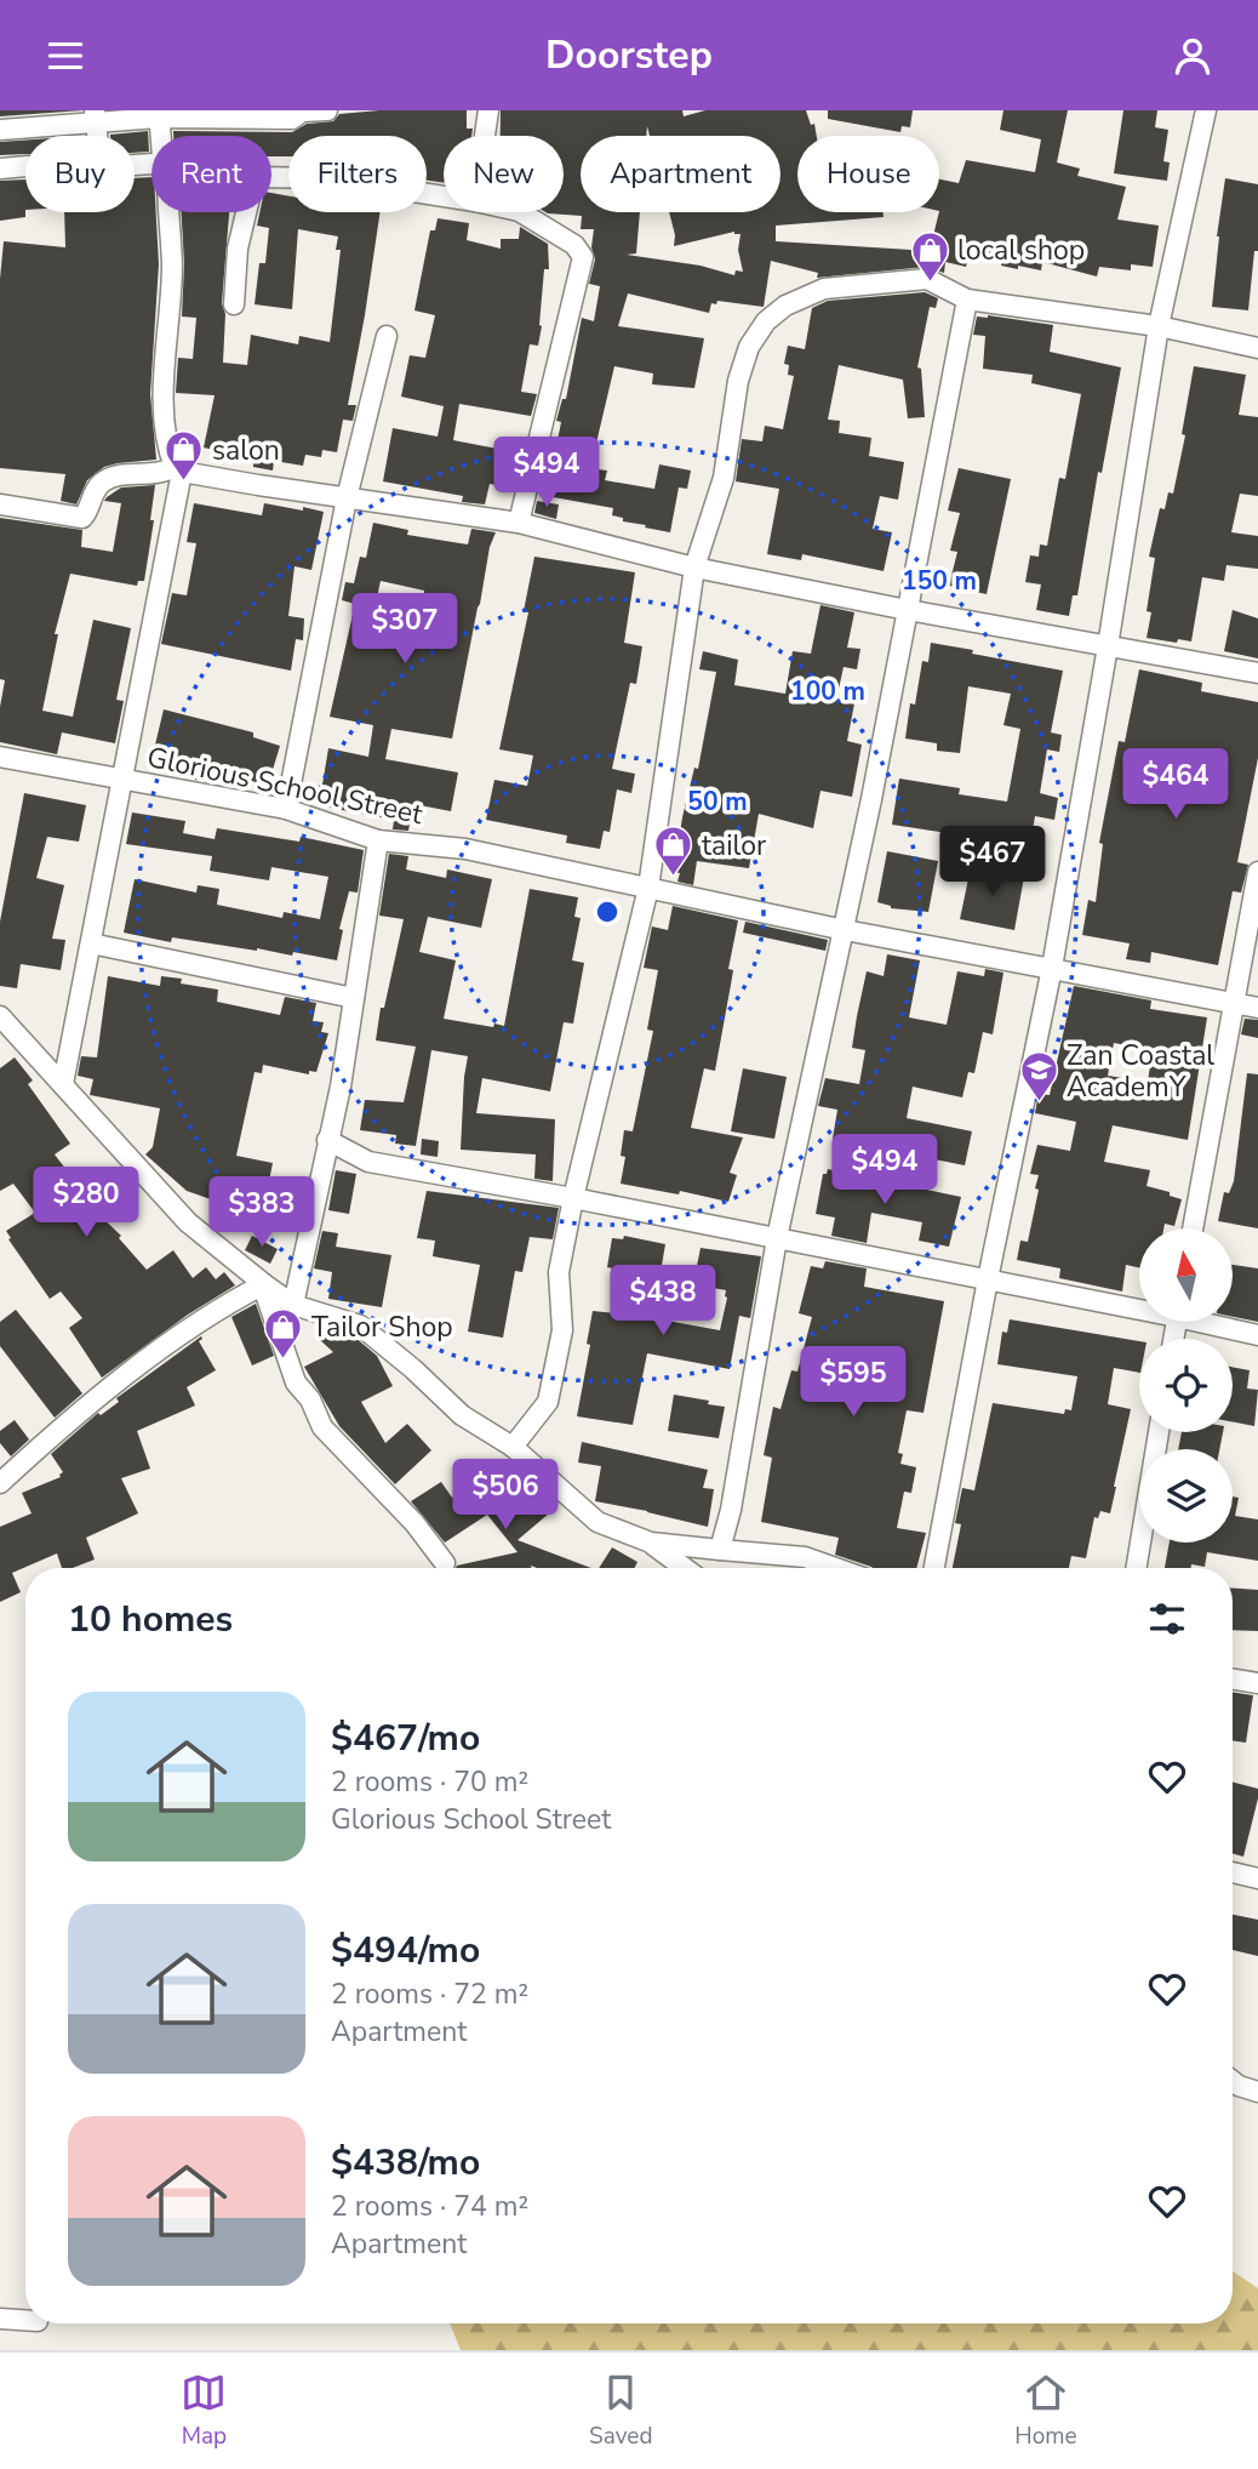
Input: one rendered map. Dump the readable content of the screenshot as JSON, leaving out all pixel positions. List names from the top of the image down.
{
  "streets": {
    "street": ["Glorious School Street"]
  },
  "places": {
    "shop": [
      "local shop",
      "salon",
      "tailor",
      "Tailor Shop"
    ],
    "school or university": ["Zan Coastal AcademY"]
  },
  "north": "top",
  "page": {
    "header": "Doorstep",
    "chip": [
      "Buy",
      "Rent",
      "Filters",
      "New",
      "Apartment",
      "House"
    ],
    "price": [
      "$494",
      "$307",
      "$464",
      "$467",
      "$494",
      "$280",
      "$383",
      "$438",
      "$595",
      "$506"
    ],
    "heading": "10 homes",
    "list": [
      {
        "name": "$467/mo",
        "note": "2 rooms · 70 m² · Glorious School Street"
      },
      {
        "name": "$494/mo",
        "note": "2 rooms · 72 m² · Apartment"
      },
      {
        "name": "$438/mo",
        "note": "2 rooms · 74 m² · Apartment"
      }
    ],
    "tabs": ["Map", "Saved", "Home"]
  },
  "rings": ["150 m", "100 m", "50 m"]
}
